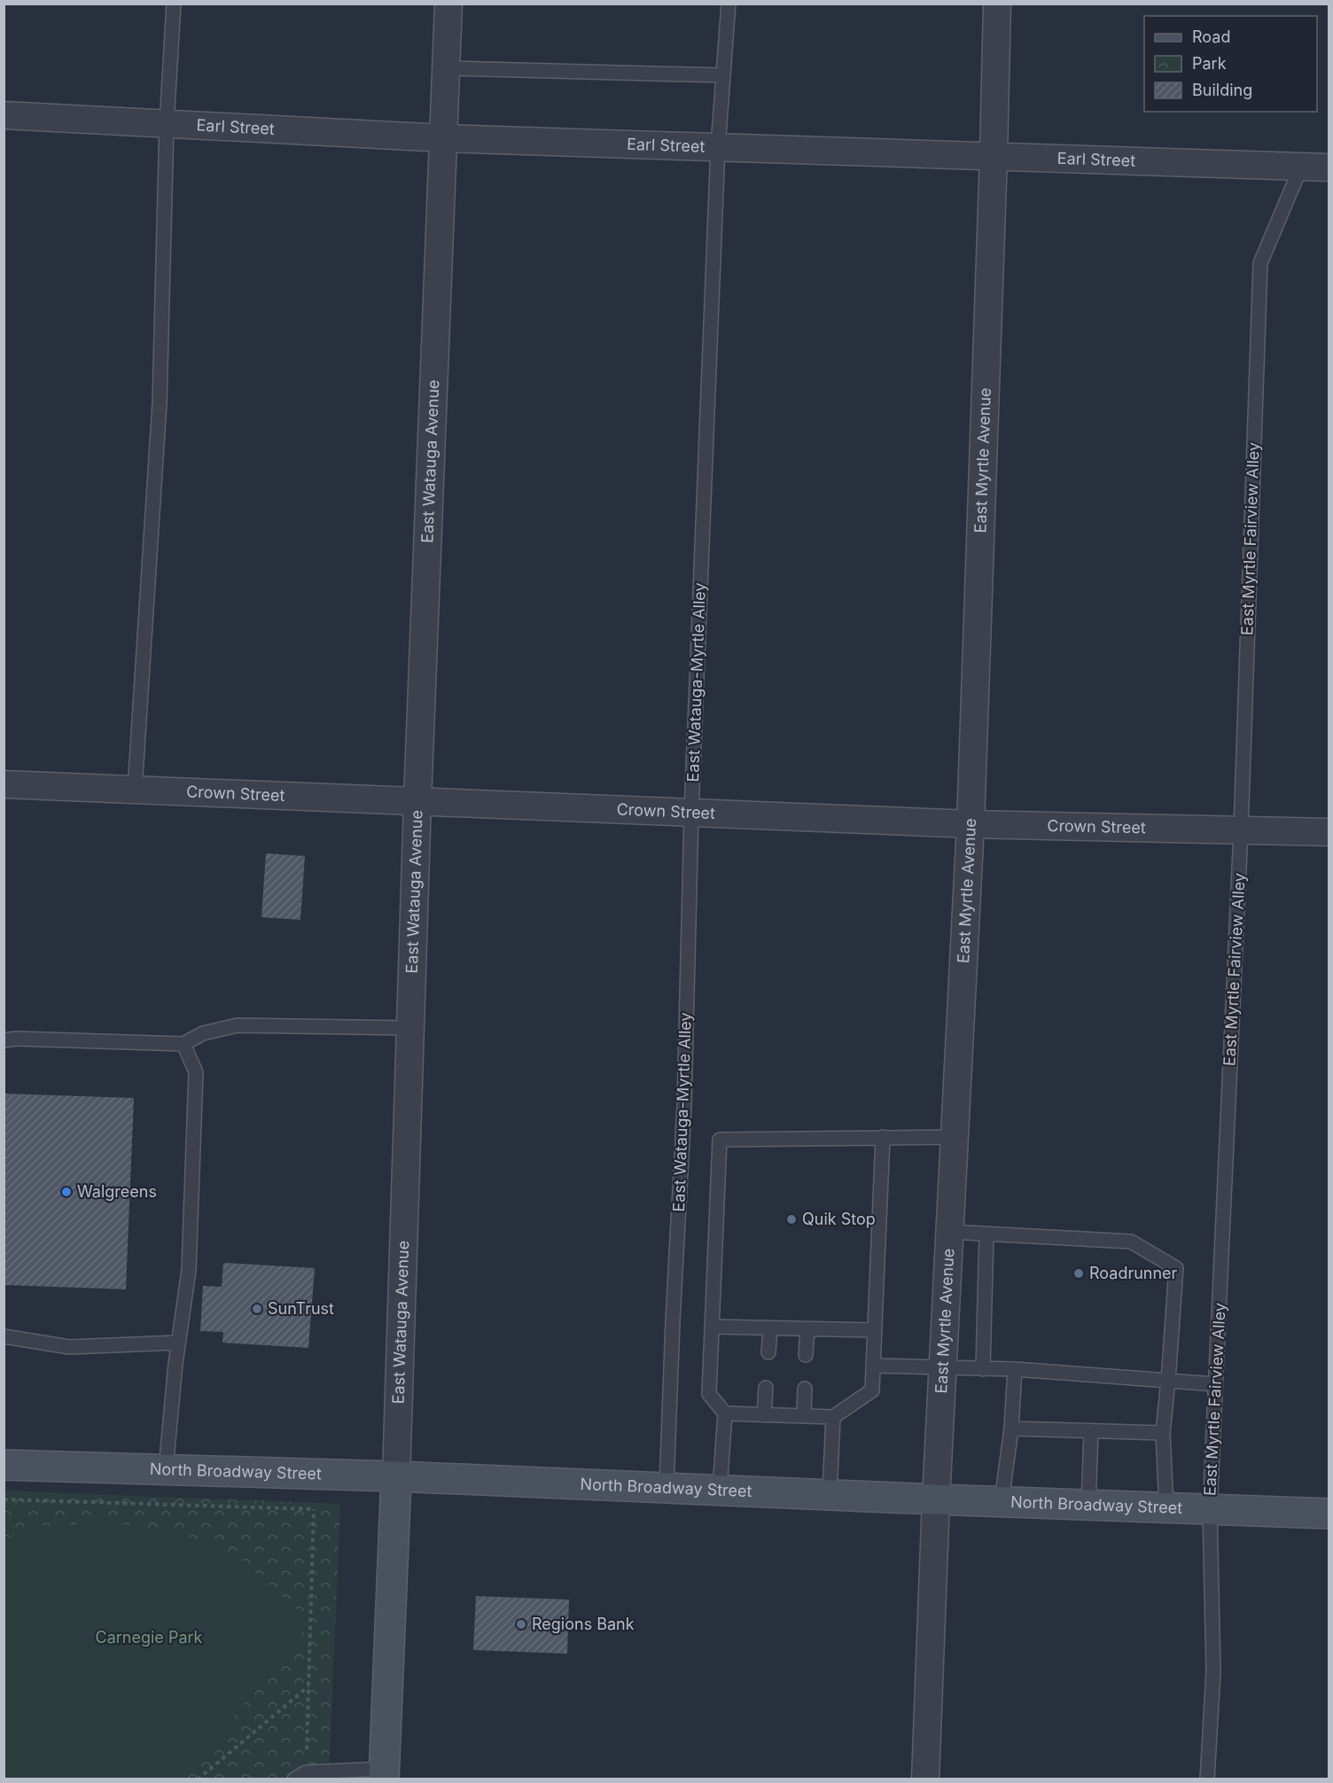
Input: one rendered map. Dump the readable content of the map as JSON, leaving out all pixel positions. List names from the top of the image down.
{
  "streets": {
    "street": [
      "Earl Street",
      "East Watauga Avenue",
      "East Myrtle Avenue",
      "Crown Street",
      "North Broadway Street"
    ],
    "lane": ["East Myrtle Fairview Alley", "East Watauga-Myrtle Alley"]
  },
  "crossings": [
    ["Earl Street", "East Watauga Avenue"],
    ["Earl Street", "East Myrtle Avenue"],
    ["Earl Street", "East Myrtle Fairview Alley"],
    ["Earl Street", "East Watauga-Myrtle Alley"],
    ["East Watauga Avenue", "Crown Street"],
    ["East Watauga Avenue", "North Broadway Street"],
    ["East Myrtle Avenue", "Crown Street"],
    ["East Myrtle Avenue", "North Broadway Street"],
    ["East Myrtle Fairview Alley", "Crown Street"],
    ["East Myrtle Fairview Alley", "North Broadway Street"],
    ["East Watauga-Myrtle Alley", "Crown Street"],
    ["East Watauga-Myrtle Alley", "North Broadway Street"]
  ],
  "parks": ["Carnegie Park"],
  "places": [
    "Walgreens",
    "Quik Stop",
    "Roadrunner",
    "SunTrust",
    "Regions Bank"
  ],
  "legend": ["Road", "Park", "Building"]
}
